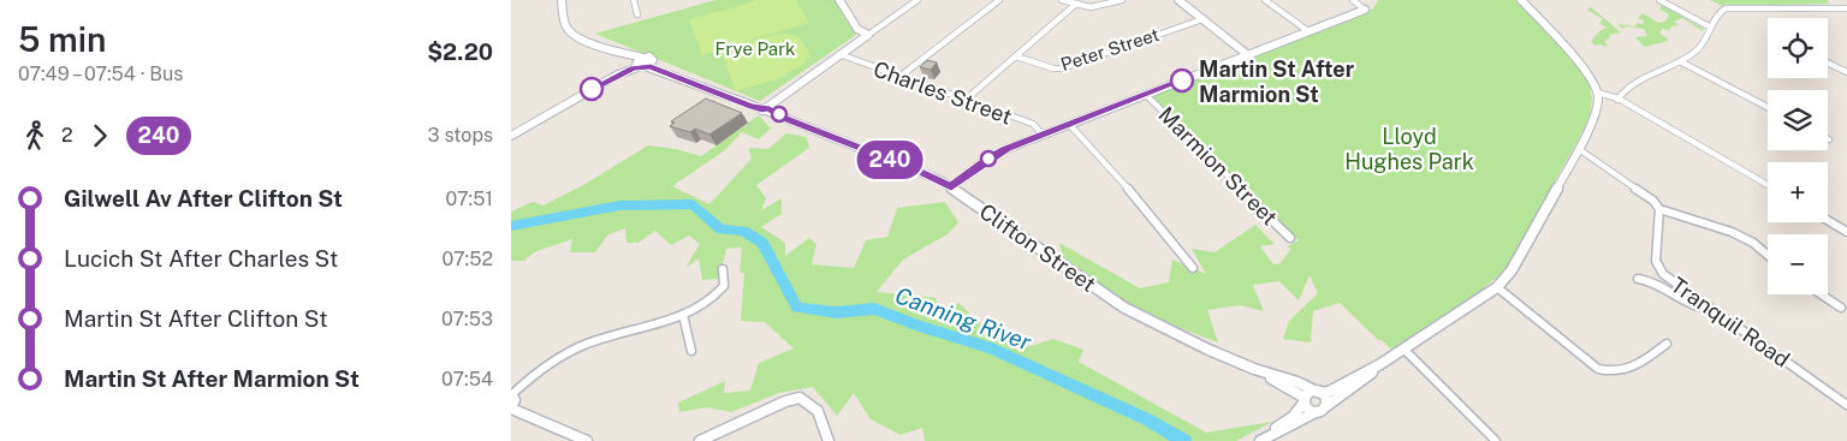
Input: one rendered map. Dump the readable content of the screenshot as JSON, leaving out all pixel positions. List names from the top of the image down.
{
  "streets": {
    "main road": ["Clifton Street"],
    "street": [
      "Peter Street",
      "Charles Street",
      "Marmion Street",
      "Tranquil Road"
    ]
  },
  "water": ["Canning River"],
  "parks": ["Frye Park", "Lloyd Hughes Park"],
  "places": ["Martin St After Marmion St"],
  "lines": ["bus line 240"],
  "page": {
    "heading": ["5 min", "07:49 – 07:54 · Bus", "$2.20"],
    "on_map": "240",
    "map_buttons": ["+", "−"],
    "legs": ["2", "240", "3 stops"],
    "list": [
      {
        "name": "Gilwell Av After Clifton St",
        "value": "07:51"
      },
      {
        "name": "Lucich St After Charles St",
        "value": "07:52"
      },
      {
        "name": "Martin St After Clifton St",
        "value": "07:53"
      },
      {
        "name": "Martin St After Marmion St",
        "value": "07:54"
      }
    ]
  }
}
